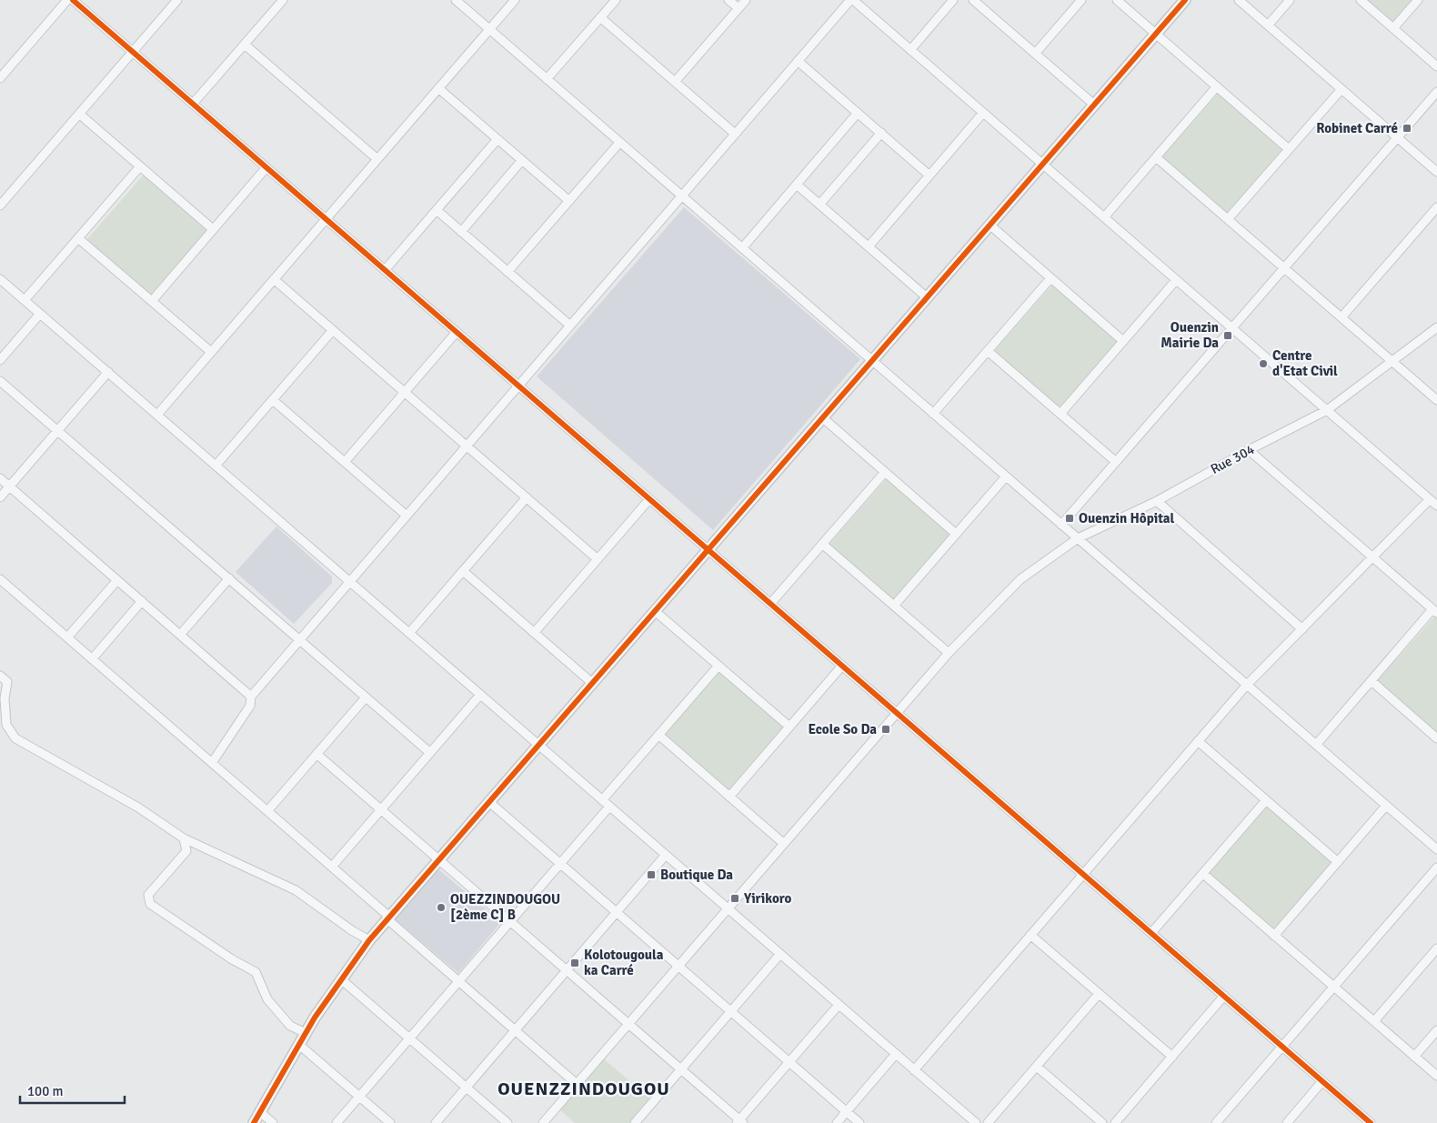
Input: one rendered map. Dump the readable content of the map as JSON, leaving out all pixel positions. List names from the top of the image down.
{
  "streets": {
    "street": ["Rue 304"]
  },
  "districts": ["OUENZZINDOUGOU"],
  "places": {
    "transit": [
      "Robinet Carré",
      "Ouenzin Mairie Da",
      "Ouenzin Hôpital",
      "Ecole So Da",
      "Boutique Da",
      "Yirikoro",
      "Kolotougoula ka Carré"
    ],
    "other": ["Centre d'Etat Civil", "OUEZZINDOUGOU [2ème C] B"]
  },
  "scale_bar": "100 m"
}
